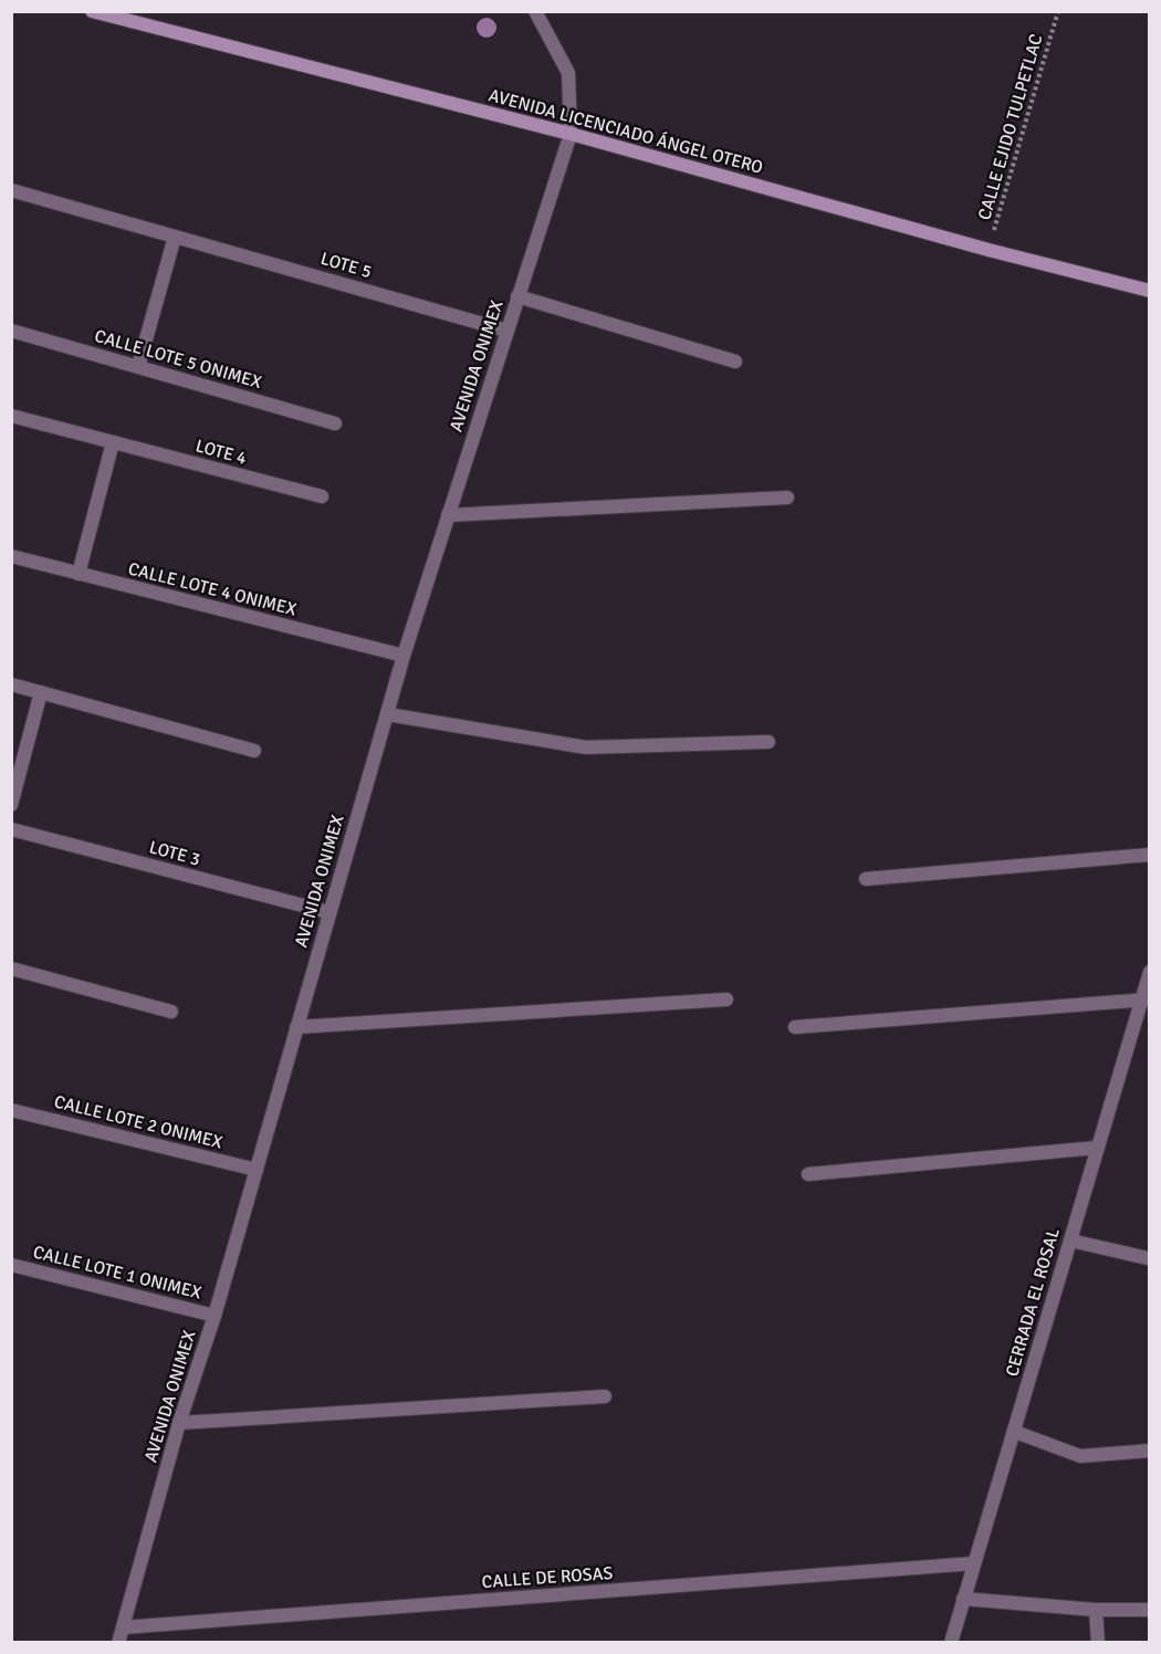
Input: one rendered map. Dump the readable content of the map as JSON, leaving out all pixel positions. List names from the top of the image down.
{
  "streets": {
    "main road": ["AVENIDA LICENCIADO ÁNGEL OTERO"],
    "street": [
      "LOTE 5",
      "CALLE LOTE 5 ONIMEX",
      "AVENIDA ONIMEX",
      "LOTE 4",
      "CALLE LOTE 4 ONIMEX",
      "LOTE 3",
      "CALLE LOTE 2 ONIMEX",
      "CALLE LOTE 1 ONIMEX",
      "CERRADA EL ROSAL",
      "CALLE DE ROSAS"
    ],
    "path": ["CALLE EJIDO TULPETLAC"]
  },
  "crossings": [
    ["CALLE EJIDO TULPETLAC", "AVENIDA LICENCIADO ÁNGEL OTERO"],
    ["AVENIDA LICENCIADO ÁNGEL OTERO", "AVENIDA ONIMEX"],
    ["LOTE 5", "AVENIDA ONIMEX"],
    ["AVENIDA ONIMEX", "CALLE LOTE 4 ONIMEX"],
    ["AVENIDA ONIMEX", "LOTE 3"],
    ["AVENIDA ONIMEX", "CALLE LOTE 2 ONIMEX"],
    ["AVENIDA ONIMEX", "CALLE LOTE 1 ONIMEX"],
    ["AVENIDA ONIMEX", "CALLE DE ROSAS"],
    ["CERRADA EL ROSAL", "CALLE DE ROSAS"]
  ]
}
